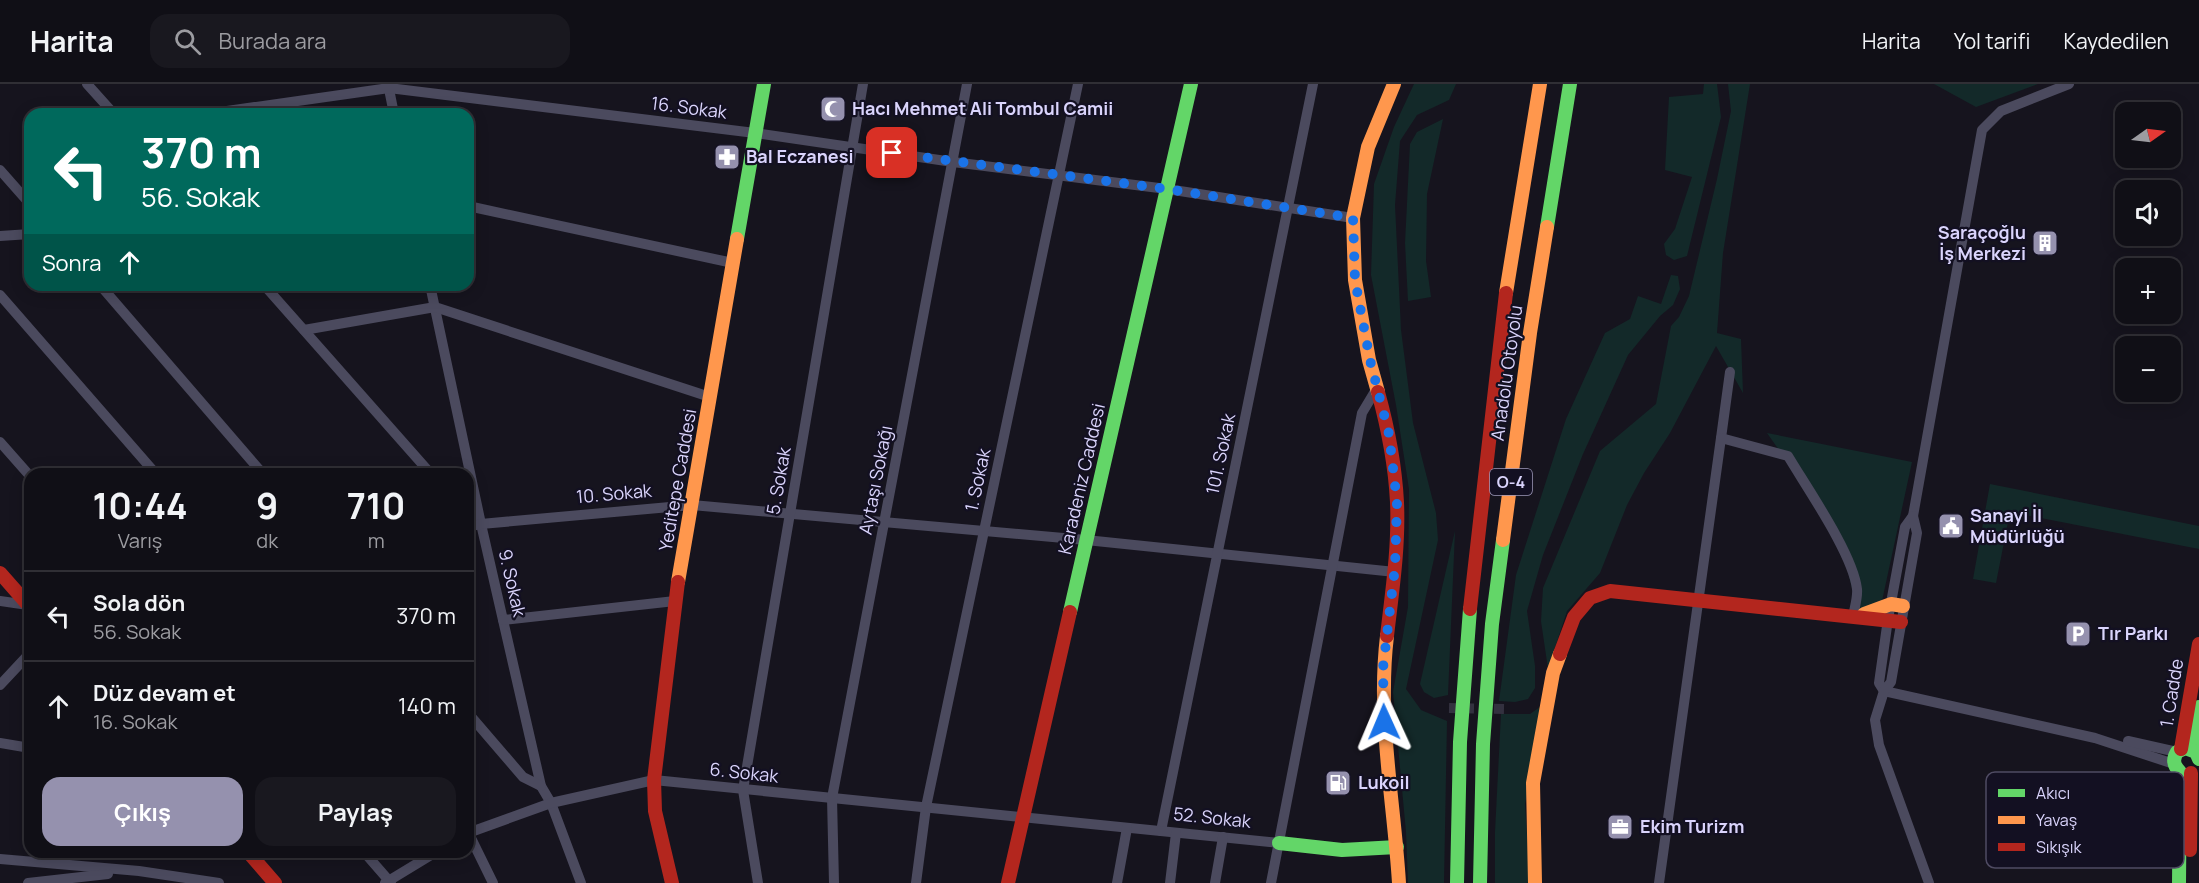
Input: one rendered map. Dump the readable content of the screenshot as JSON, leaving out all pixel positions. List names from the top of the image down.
{
  "streets": {
    "main road": [
      "Anadolu Otoyolu",
      "Karadeniz Caddesi",
      "Yeditepe Caddesi",
      "O-4",
      "1. Cadde",
      "52. Sokak"
    ],
    "street": [
      "16. Sokak",
      "101. Sokak",
      "Aytaşı Sokağı",
      "1. Sokak",
      "5. Sokak",
      "10. Sokak",
      "9. Sokak",
      "6. Sokak"
    ]
  },
  "crossings": [
    ["16. Sokak", "101. Sokak"],
    ["16. Sokak", "Karadeniz Caddesi"],
    ["16. Sokak", "Yeditepe Caddesi"],
    ["16. Sokak", "Aytaşı Sokağı"],
    ["16. Sokak", "1. Sokak"],
    ["16. Sokak", "5. Sokak"],
    ["101. Sokak", "10. Sokak"],
    ["101. Sokak", "52. Sokak"],
    ["Karadeniz Caddesi", "10. Sokak"],
    ["Karadeniz Caddesi", "6. Sokak"],
    ["Karadeniz Caddesi", "52. Sokak"],
    ["Yeditepe Caddesi", "10. Sokak"],
    ["Yeditepe Caddesi", "6. Sokak"],
    ["Aytaşı Sokağı", "10. Sokak"],
    ["Aytaşı Sokağı", "6. Sokak"],
    ["1. Sokak", "10. Sokak"],
    ["1. Sokak", "6. Sokak"],
    ["5. Sokak", "10. Sokak"],
    ["5. Sokak", "6. Sokak"],
    ["10. Sokak", "9. Sokak"],
    ["9. Sokak", "6. Sokak"],
    ["6. Sokak", "52. Sokak"]
  ],
  "places": {
    "mosque": ["Hacı Mehmet Ali Tombul Camii"],
    "pharmacy": ["Bal Eczanesi"],
    "building": ["Saraçoğlu İş Merkezi"],
    "public building": ["Sanayi İl Müdürlüğü"],
    "parking": ["Tır Parkı"],
    "fuel station": ["Lukoil"],
    "office": ["Ekim Turizm"]
  },
  "legend": ["Akıcı", "Yavaş", "Sıkışık"],
  "north": "right",
  "page": {
    "header": "Harita",
    "search": "Burada ara",
    "nav": ["Harita", "Yol tarifi", "Kaydedilen"],
    "map_buttons": ["+", "−"],
    "turn": ["370 m", "56. Sokak"],
    "then": "Sonra",
    "eta": [
      "10:44",
      "Varış",
      "9",
      "dk",
      "710",
      "m"
    ],
    "list": [
      {
        "name": "Sola dön",
        "note": "56. Sokak",
        "value": "370 m"
      },
      {
        "name": "Düz devam et",
        "note": "16. Sokak",
        "value": "140 m"
      }
    ],
    "buttons": ["Çıkış", "Paylaş"]
  }
}
